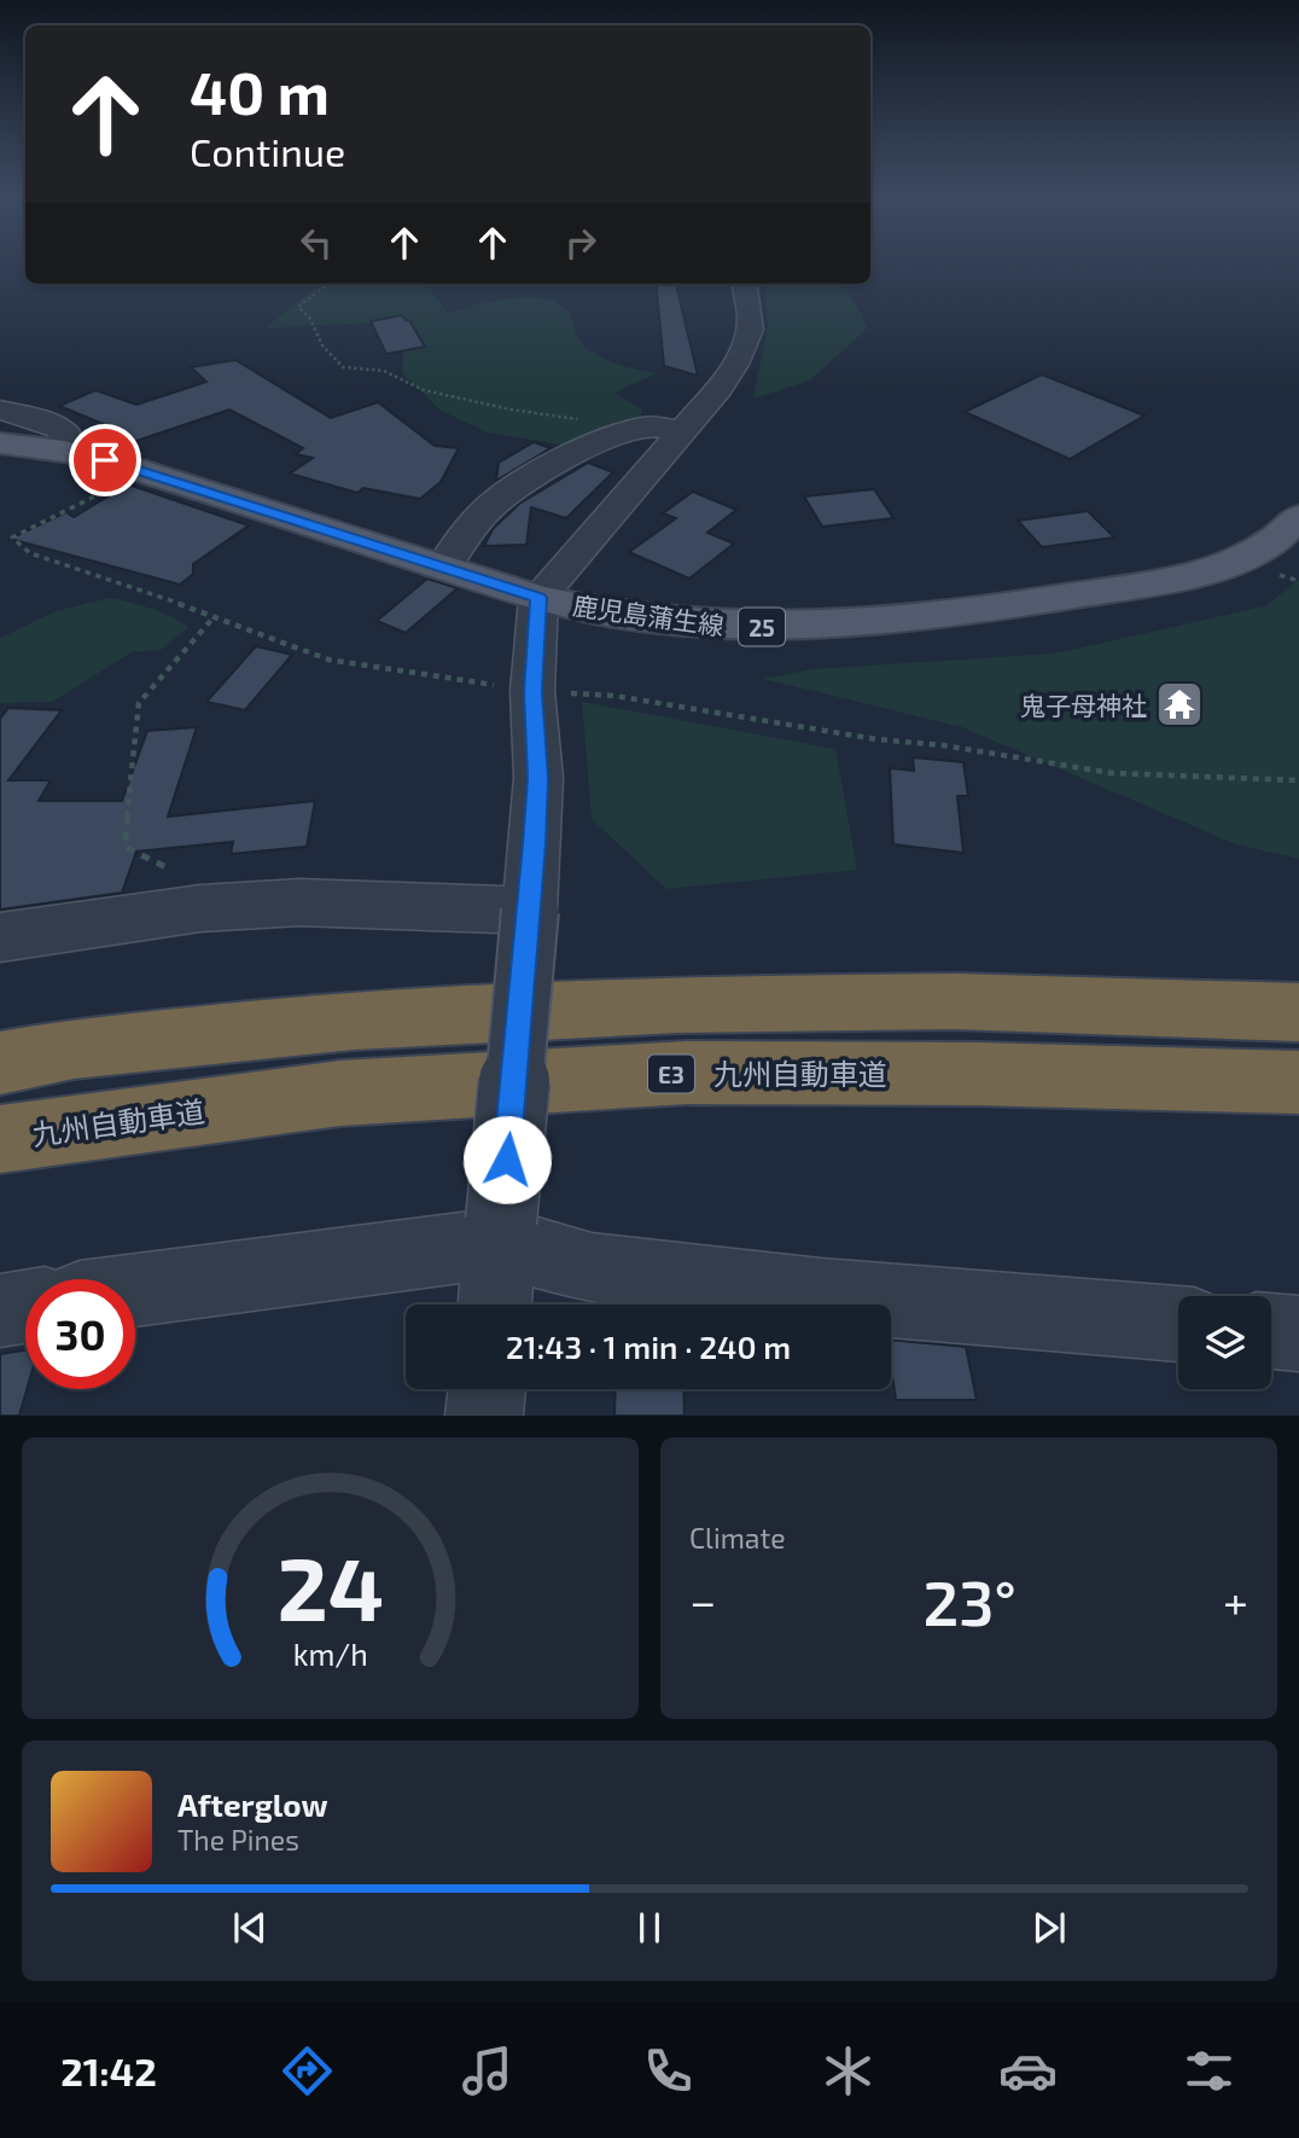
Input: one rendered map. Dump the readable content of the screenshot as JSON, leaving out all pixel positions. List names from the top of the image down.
{
  "streets": {
    "highway": ["九州自動車道", "E3"],
    "main road": ["鹿児島蒲生線", "25"]
  },
  "places": {
    "temple": ["鬼子母神社"]
  },
  "page": {
    "turn": ["40 m", "Continue"],
    "limit": "30",
    "trip": "21:43 · 1 min · 240 m",
    "tile": "Climate",
    "heat": ["−", "23°", "+"],
    "song": ["Afterglow", "The Pines"],
    "tabs": "21:42",
    "gauge": ["24", "km/h"]
  }
}
